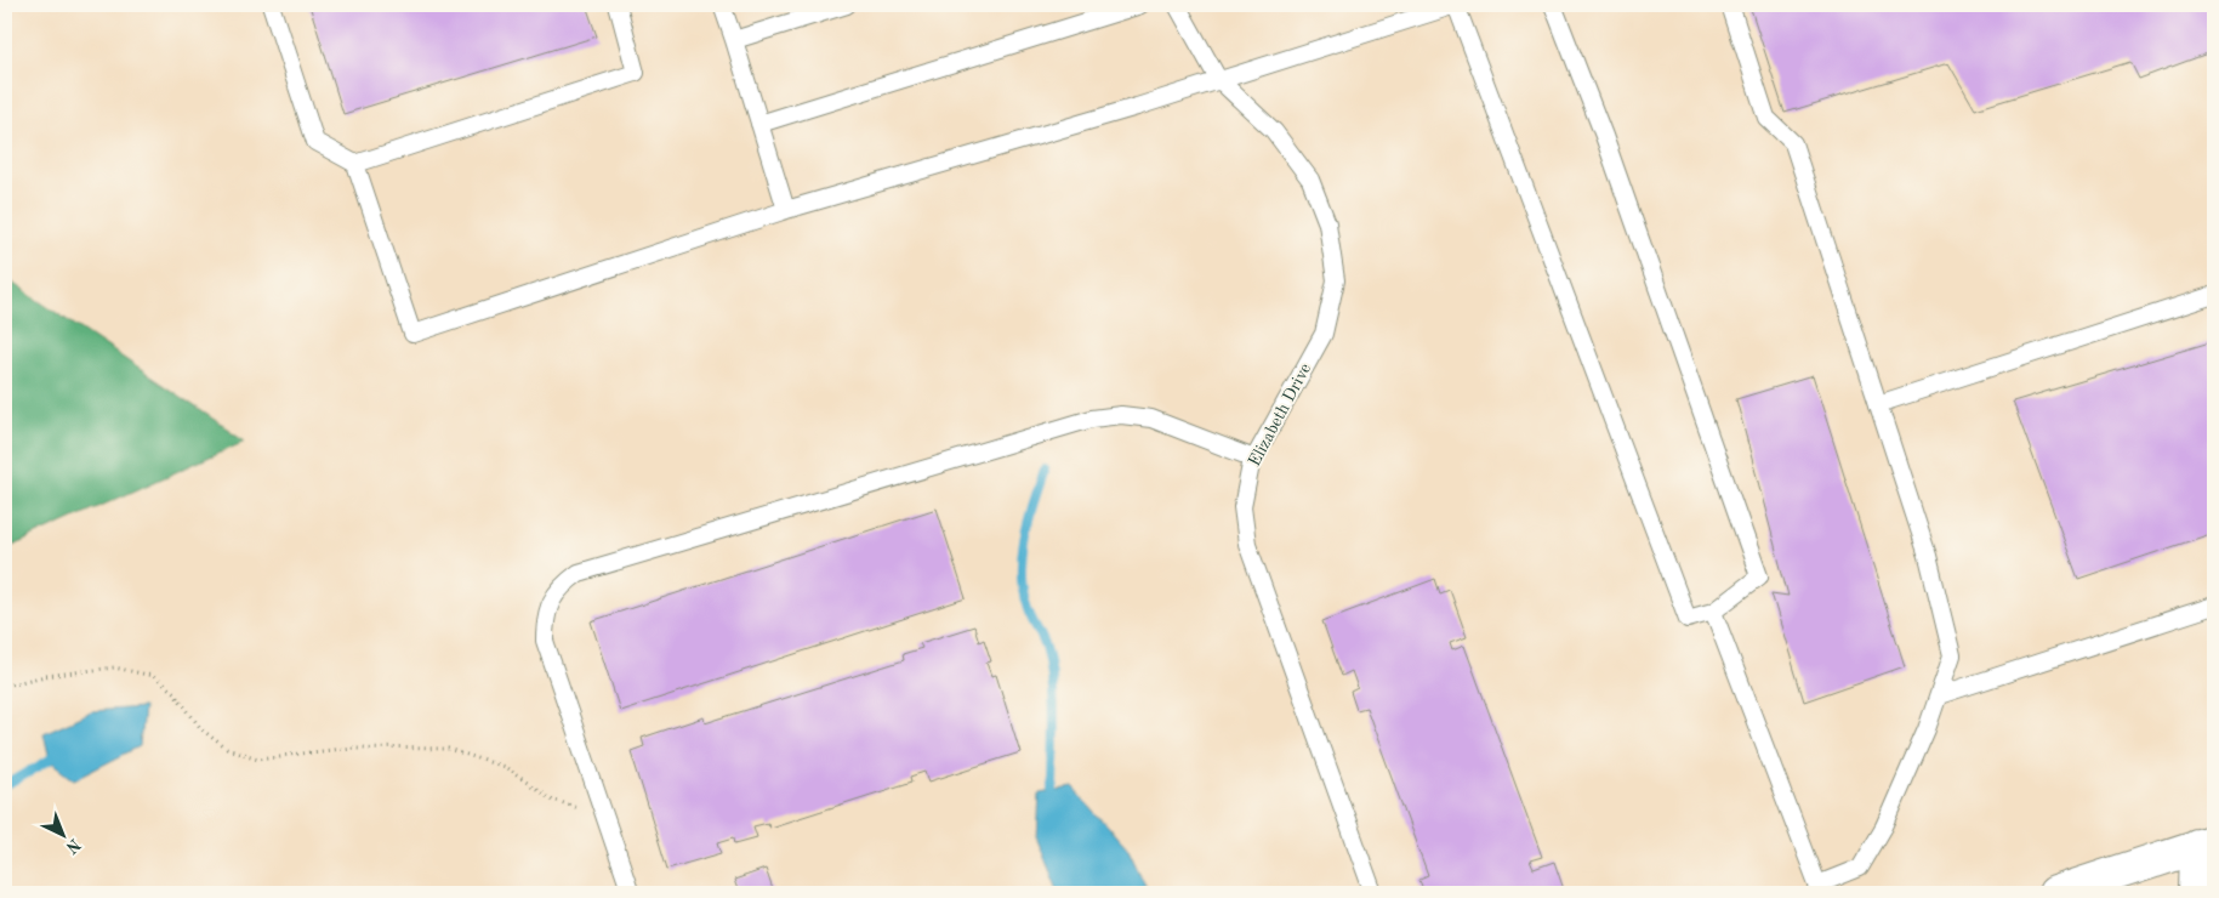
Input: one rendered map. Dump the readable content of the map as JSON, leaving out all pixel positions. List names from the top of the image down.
{
  "streets": {
    "lane": ["Elizabeth Drive"]
  },
  "north": "bottom right"
}
